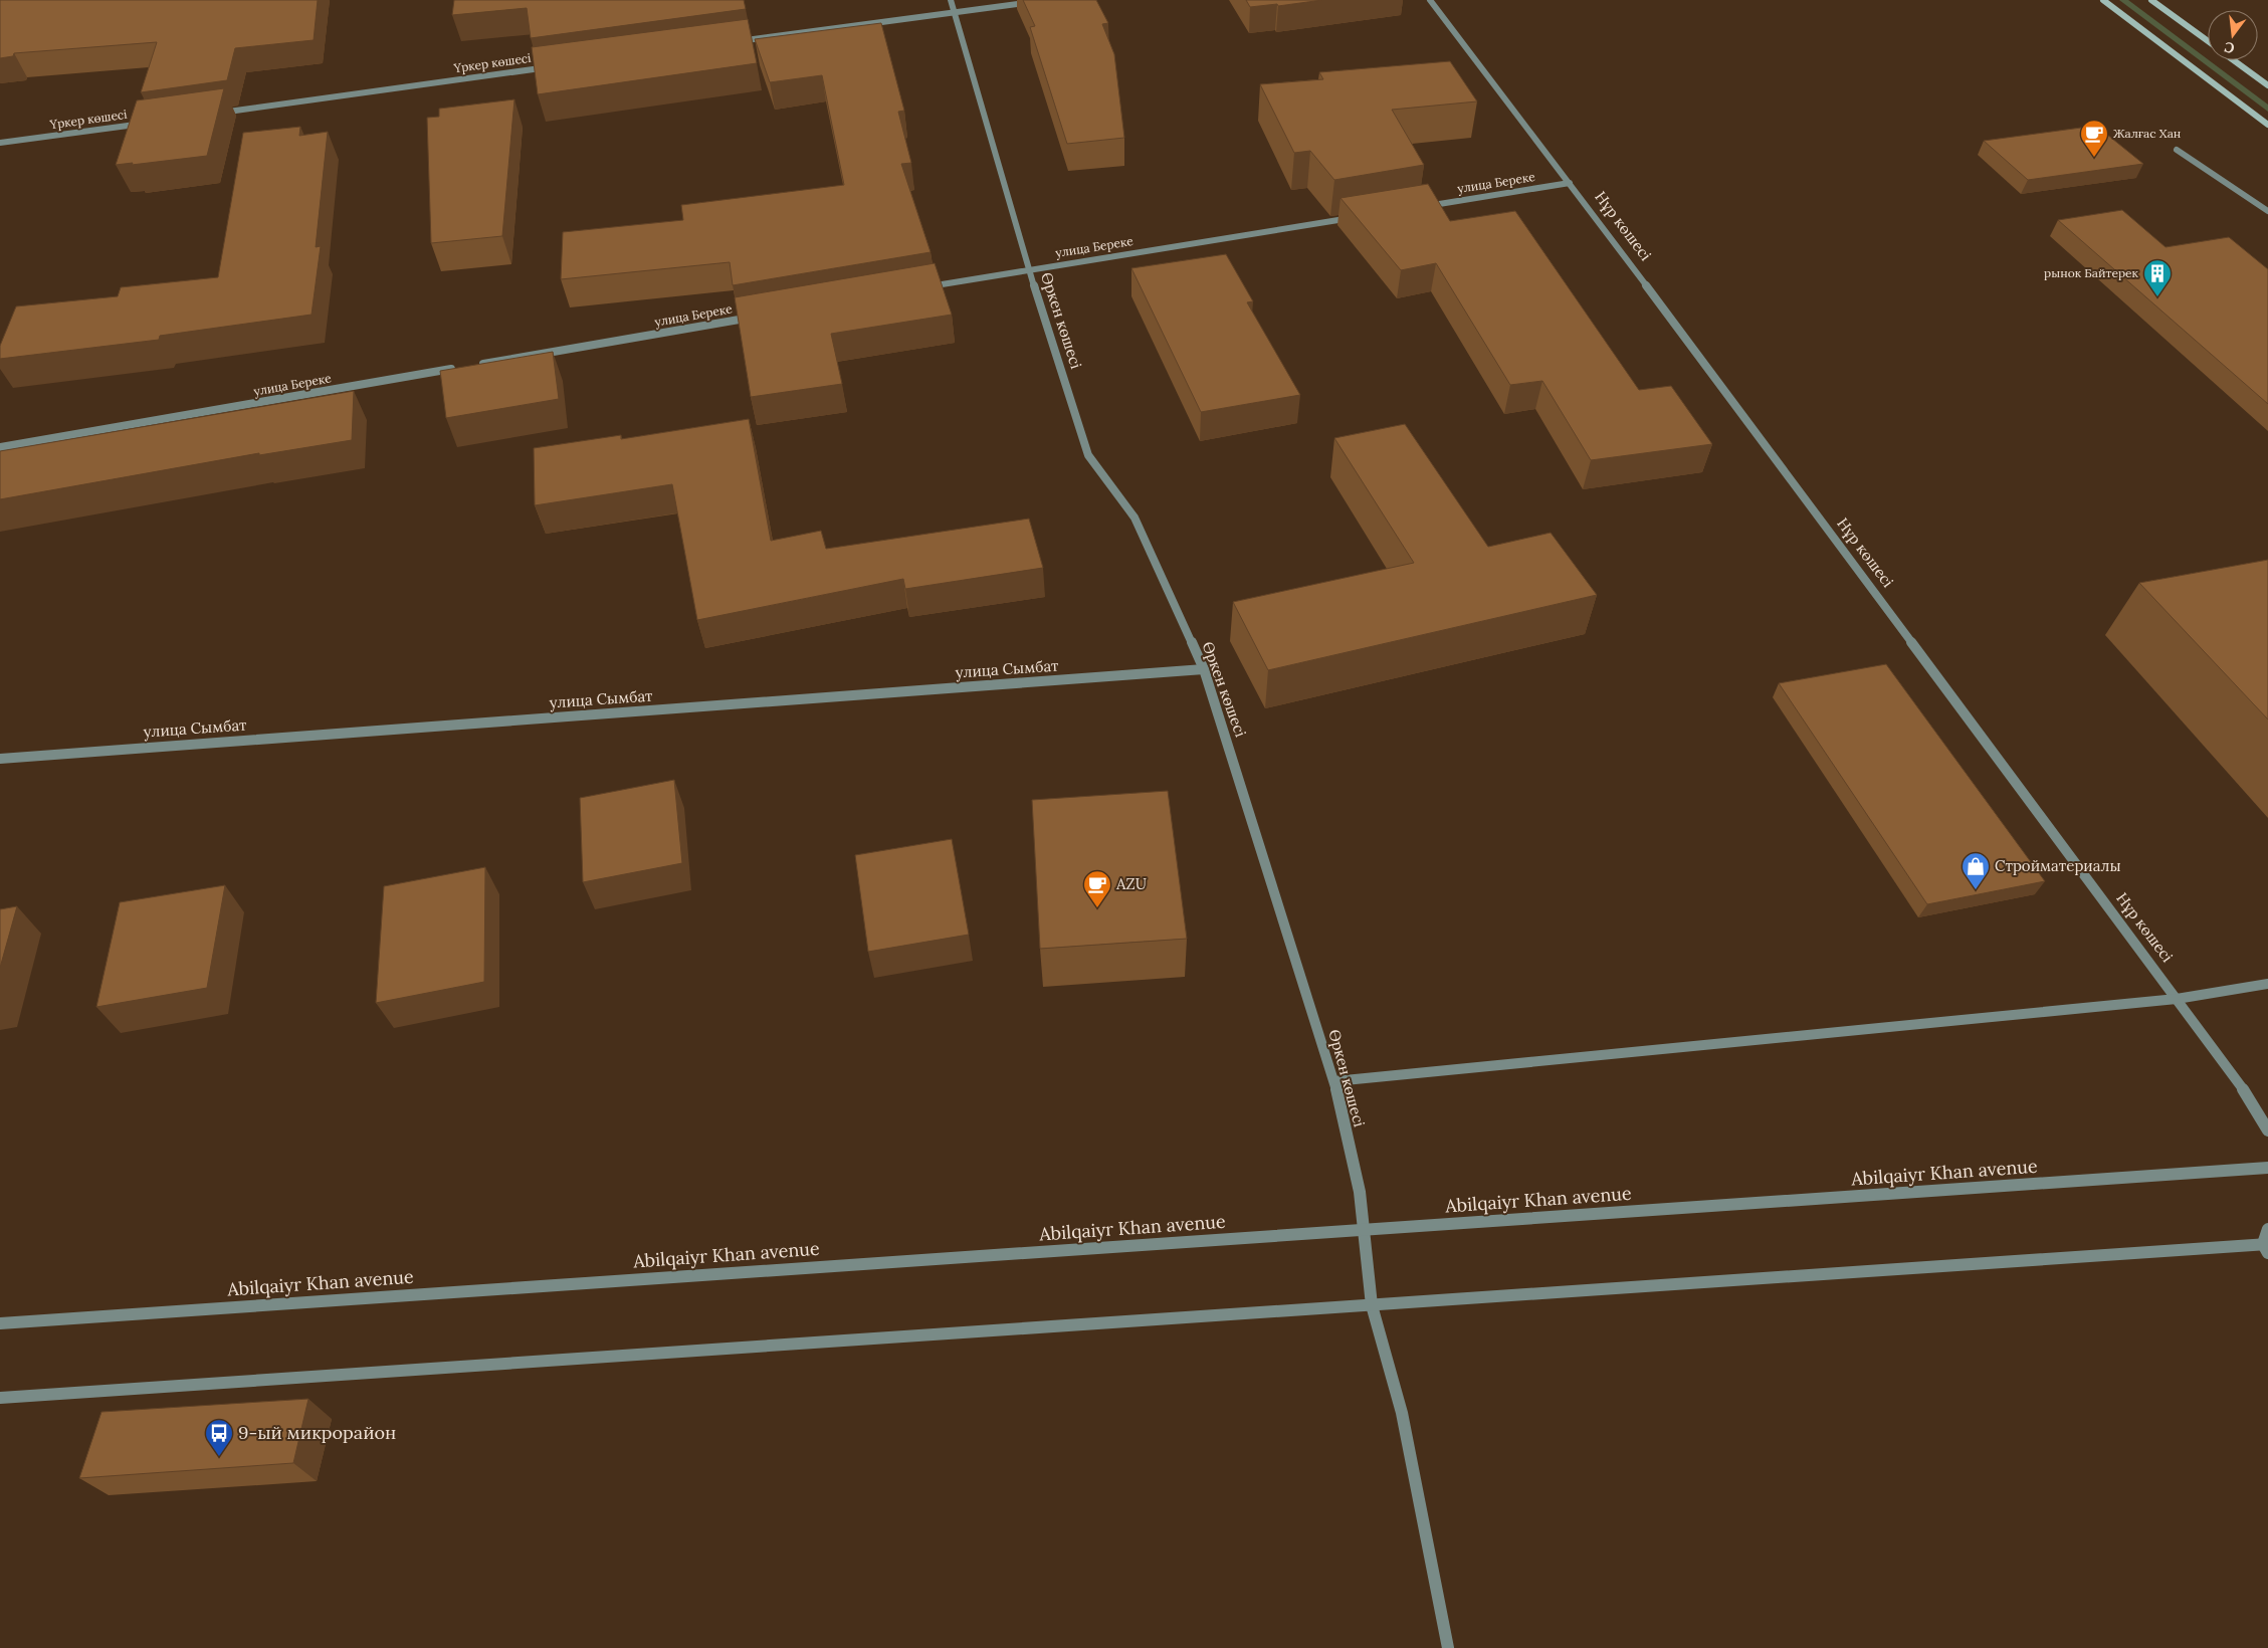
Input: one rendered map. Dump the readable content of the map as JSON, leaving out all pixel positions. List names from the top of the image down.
{
  "streets": {
    "street": [
      "Үркер көшесі",
      "улица Береке",
      "Нұр көшесі",
      "Өркен көшесі",
      "улица Сымбат",
      "Abilqaiyr Khan avenue"
    ]
  },
  "crossings": [
    ["улица Береке", "Нұр көшесі"],
    ["улица Береке", "Өркен көшесі"],
    ["Өркен көшесі", "улица Сымбат"],
    ["Өркен көшесі", "Abilqaiyr Khan avenue"]
  ],
  "places": {
    "cafe": ["Жалғас Хан", "AZU"],
    "building": ["рынок Байтерек"],
    "shop": ["Стройматериалы"],
    "bus stop": ["9-ый микрорайон"]
  },
  "north": "bottom"
}
